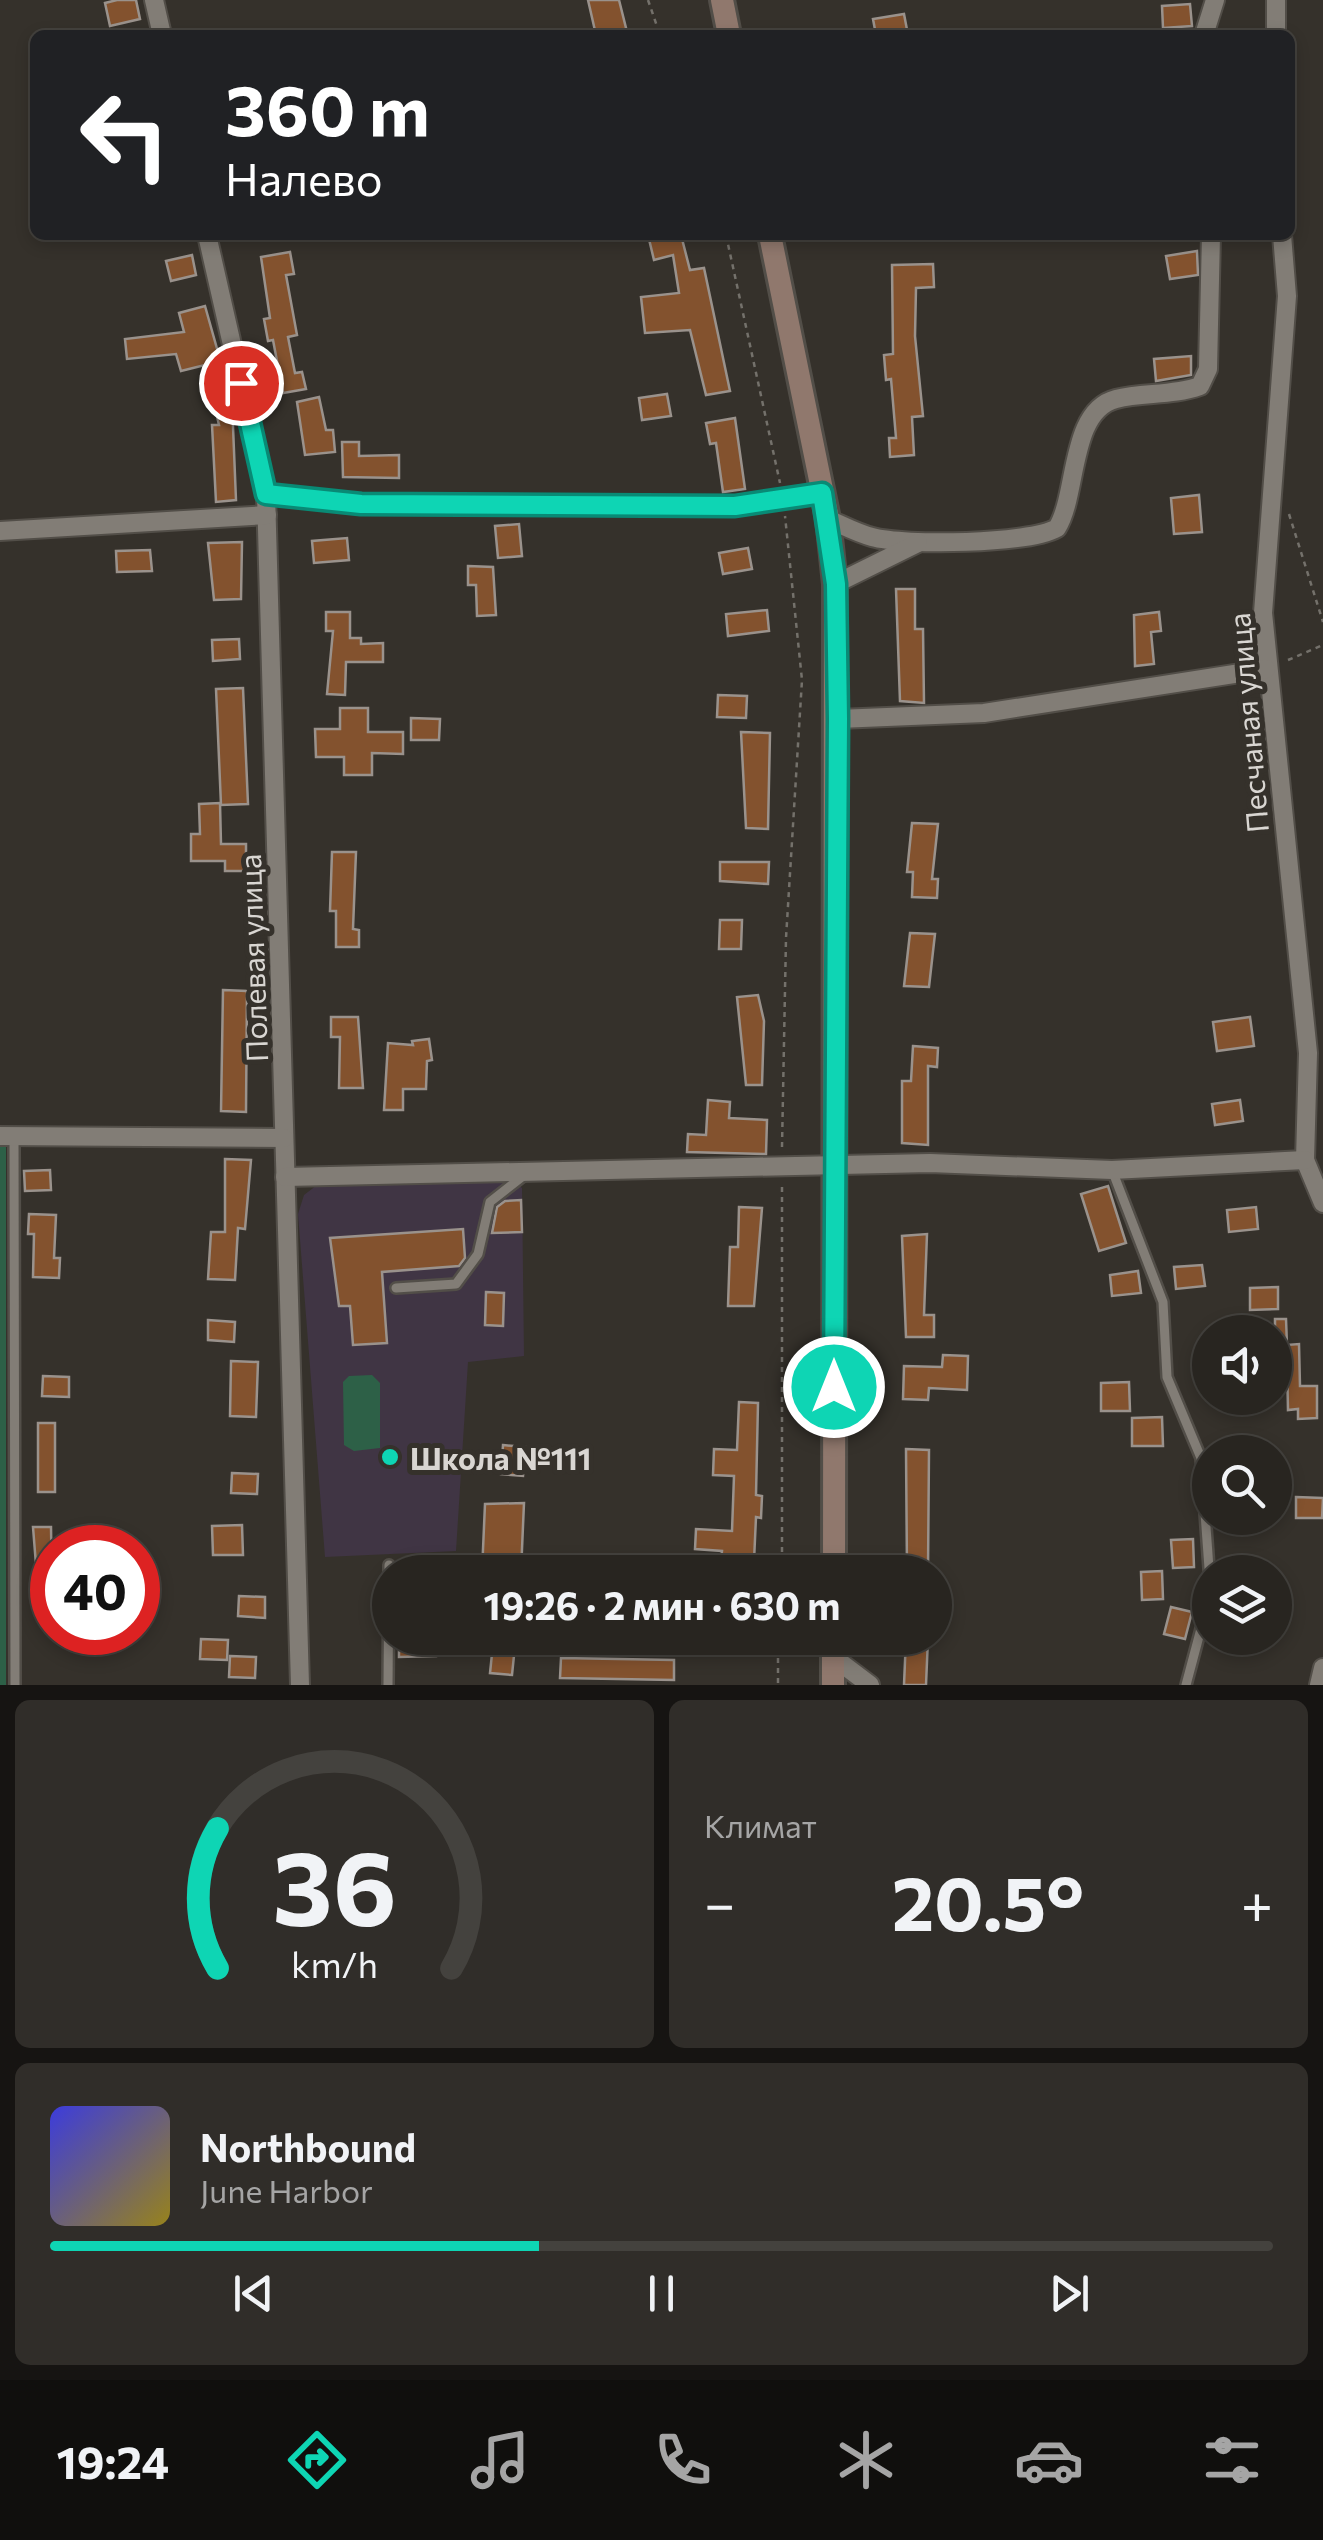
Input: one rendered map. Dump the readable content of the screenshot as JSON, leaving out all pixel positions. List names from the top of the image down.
{
  "streets": {
    "street": ["Песчаная улица", "Полевая улица"]
  },
  "places": ["Школа №111"],
  "page": {
    "turn": ["360 m", "Налево"],
    "limit": "40",
    "trip": "19:26 · 2 мин · 630 m",
    "tile": "Климат",
    "heat": ["−", "20.5°", "+"],
    "song": ["Northbound", "June Harbor"],
    "tabs": "19:24",
    "gauge": ["36", "km/h"]
  }
}
